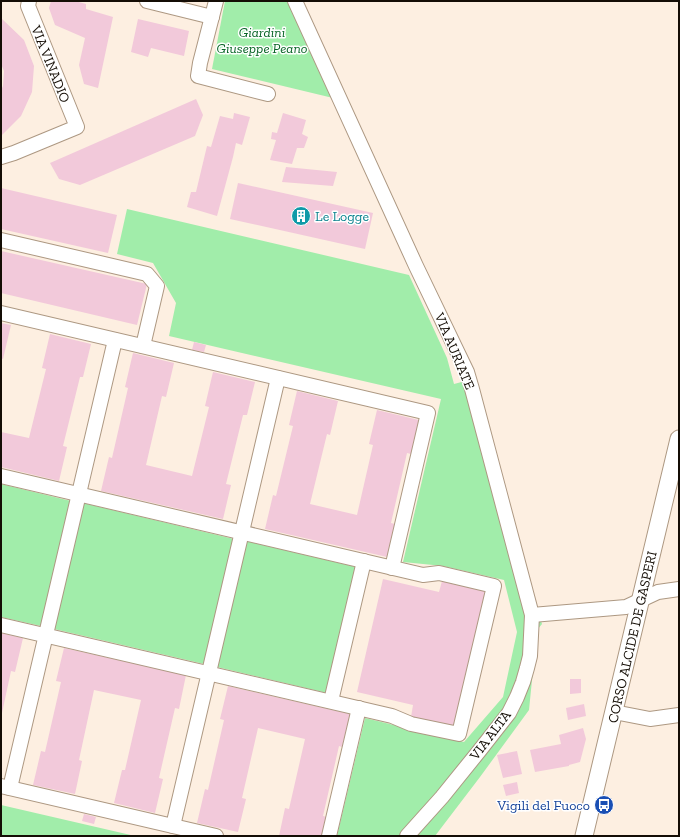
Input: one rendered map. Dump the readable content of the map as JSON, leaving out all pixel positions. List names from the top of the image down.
{
  "streets": {
    "main road": ["CORSO ALCIDE DE GASPERI"],
    "street": ["VIA VINADIO", "VIA AURIATE", "VIA ALTA"]
  },
  "crossings": [
    ["VIA AURIATE", "VIA ALTA"]
  ],
  "parks": ["Giardini Giuseppe Peano"],
  "places": {
    "building": ["Le Logge"],
    "bus stop": ["Vigili del Fuoco"]
  }
}
